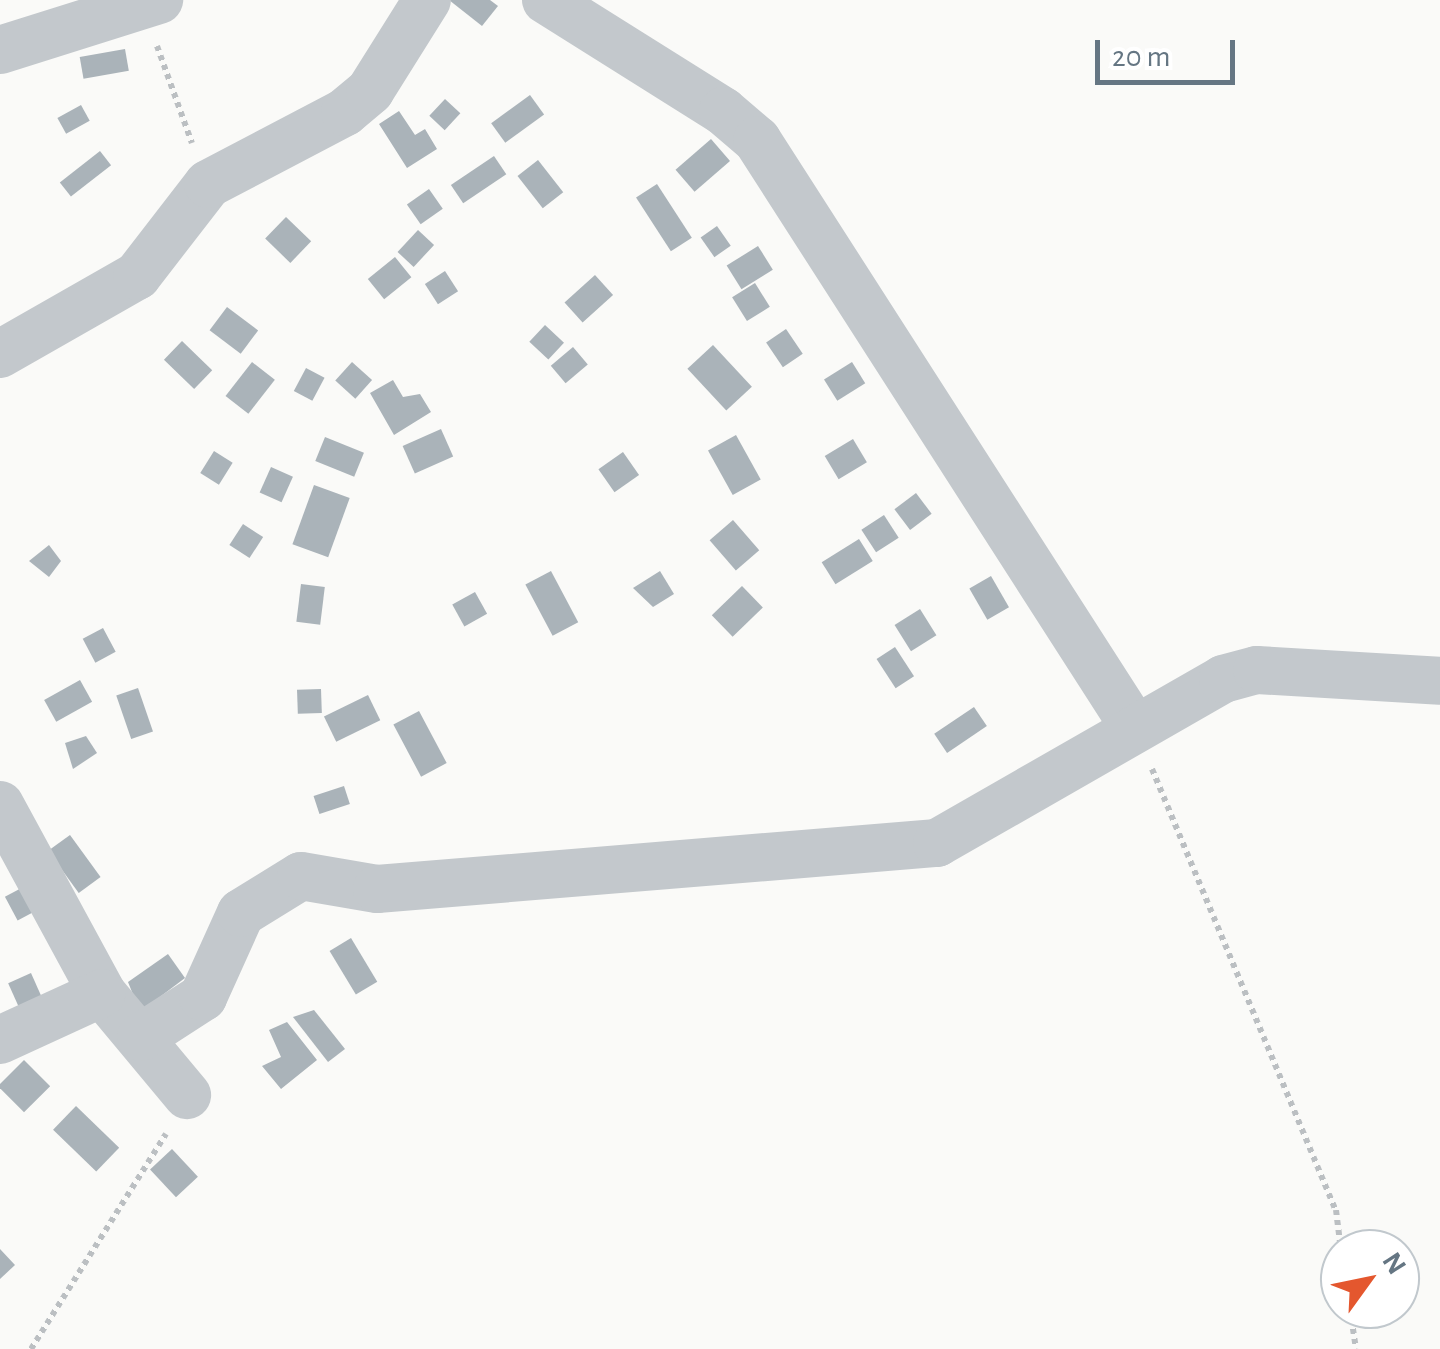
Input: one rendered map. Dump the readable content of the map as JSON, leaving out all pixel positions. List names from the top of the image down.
{
  "scale_bar": "20 m",
  "north": "top right"
}
